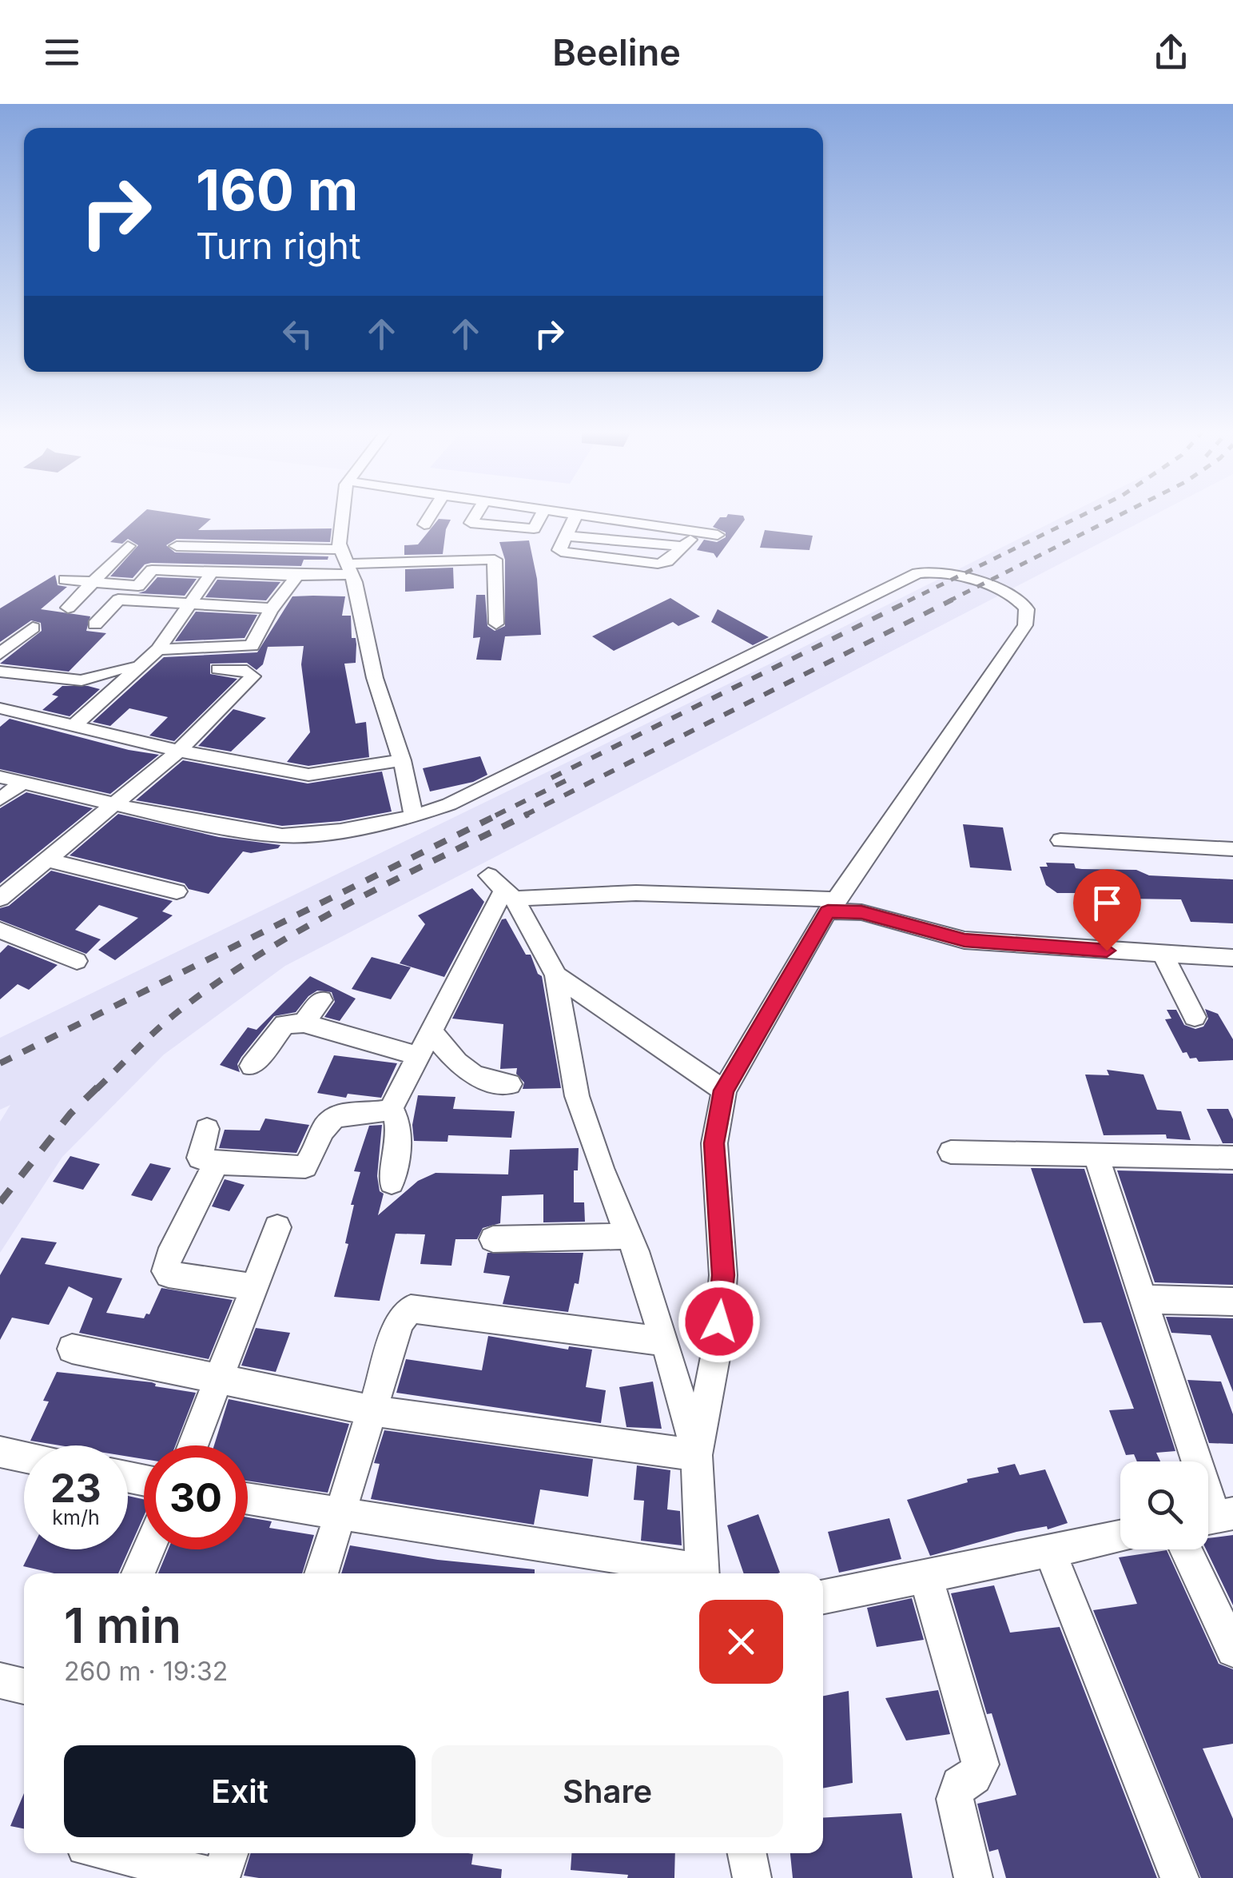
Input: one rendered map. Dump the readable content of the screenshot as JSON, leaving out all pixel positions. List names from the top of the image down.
{
  "page": {
    "header": "Beeline",
    "turn": ["160 m", "Turn right"],
    "speed": "23 km/h",
    "limit": "30",
    "heading": ["1 min", "260 m · 19:32"],
    "buttons": ["Exit", "Share"]
  }
}
